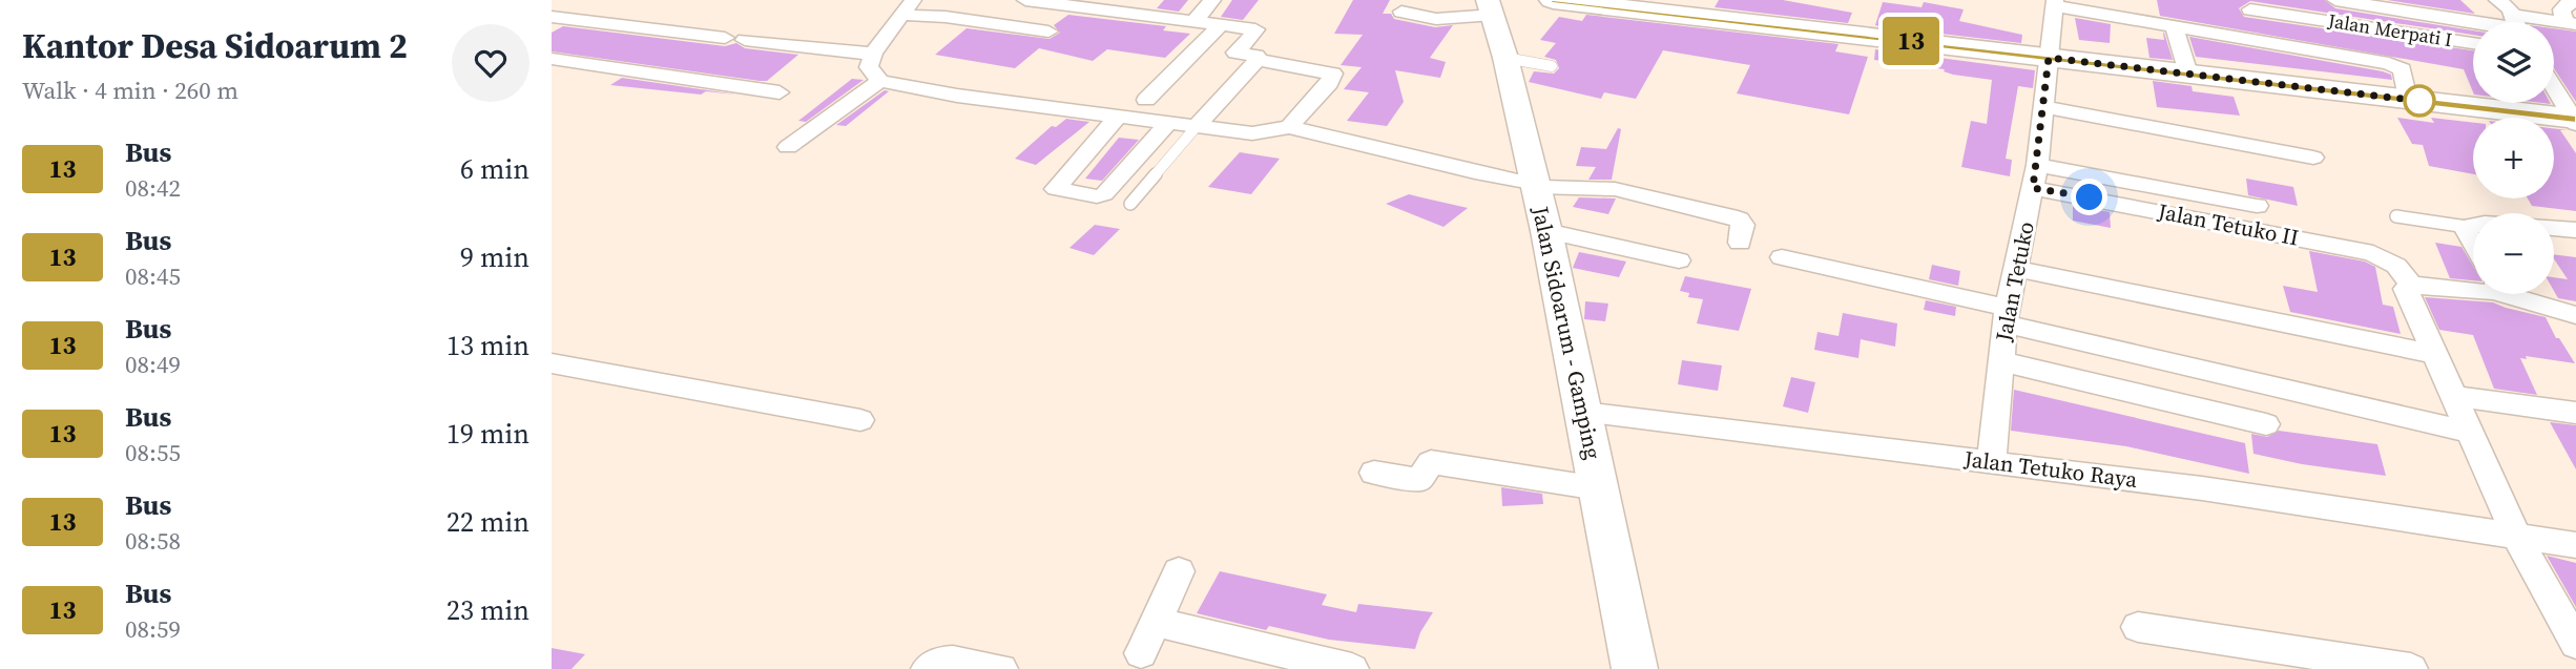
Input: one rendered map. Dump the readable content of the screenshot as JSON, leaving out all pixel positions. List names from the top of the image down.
{
  "streets": {
    "main road": ["Jalan Sidoarum - Gamping"],
    "street": [
      "Jalan Merpati I",
      "Jalan Tetuko II",
      "Jalan Tetuko",
      "Jalan Tetuko Raya"
    ]
  },
  "crossings": [
    ["Jalan Tetuko II", "Jalan Tetuko"],
    ["Jalan Tetuko", "Jalan Tetuko Raya"],
    ["Jalan Sidoarum - Gamping", "Jalan Tetuko Raya"]
  ],
  "lines": ["bus line 13"],
  "page": {
    "heading": ["Kantor Desa Sidoarum 2", "Walk · 4 min · 260 m"],
    "on_map": "13",
    "map_buttons": ["+", "−"],
    "list": [
      {
        "mark": "13",
        "name": "Bus",
        "note": "08:42",
        "value": "6 min"
      },
      {
        "mark": "13",
        "name": "Bus",
        "note": "08:45",
        "value": "9 min"
      },
      {
        "mark": "13",
        "name": "Bus",
        "note": "08:49",
        "value": "13 min"
      },
      {
        "mark": "13",
        "name": "Bus",
        "note": "08:55",
        "value": "19 min"
      },
      {
        "mark": "13",
        "name": "Bus",
        "note": "08:58",
        "value": "22 min"
      },
      {
        "mark": "13",
        "name": "Bus",
        "note": "08:59",
        "value": "23 min"
      }
    ]
  }
}
